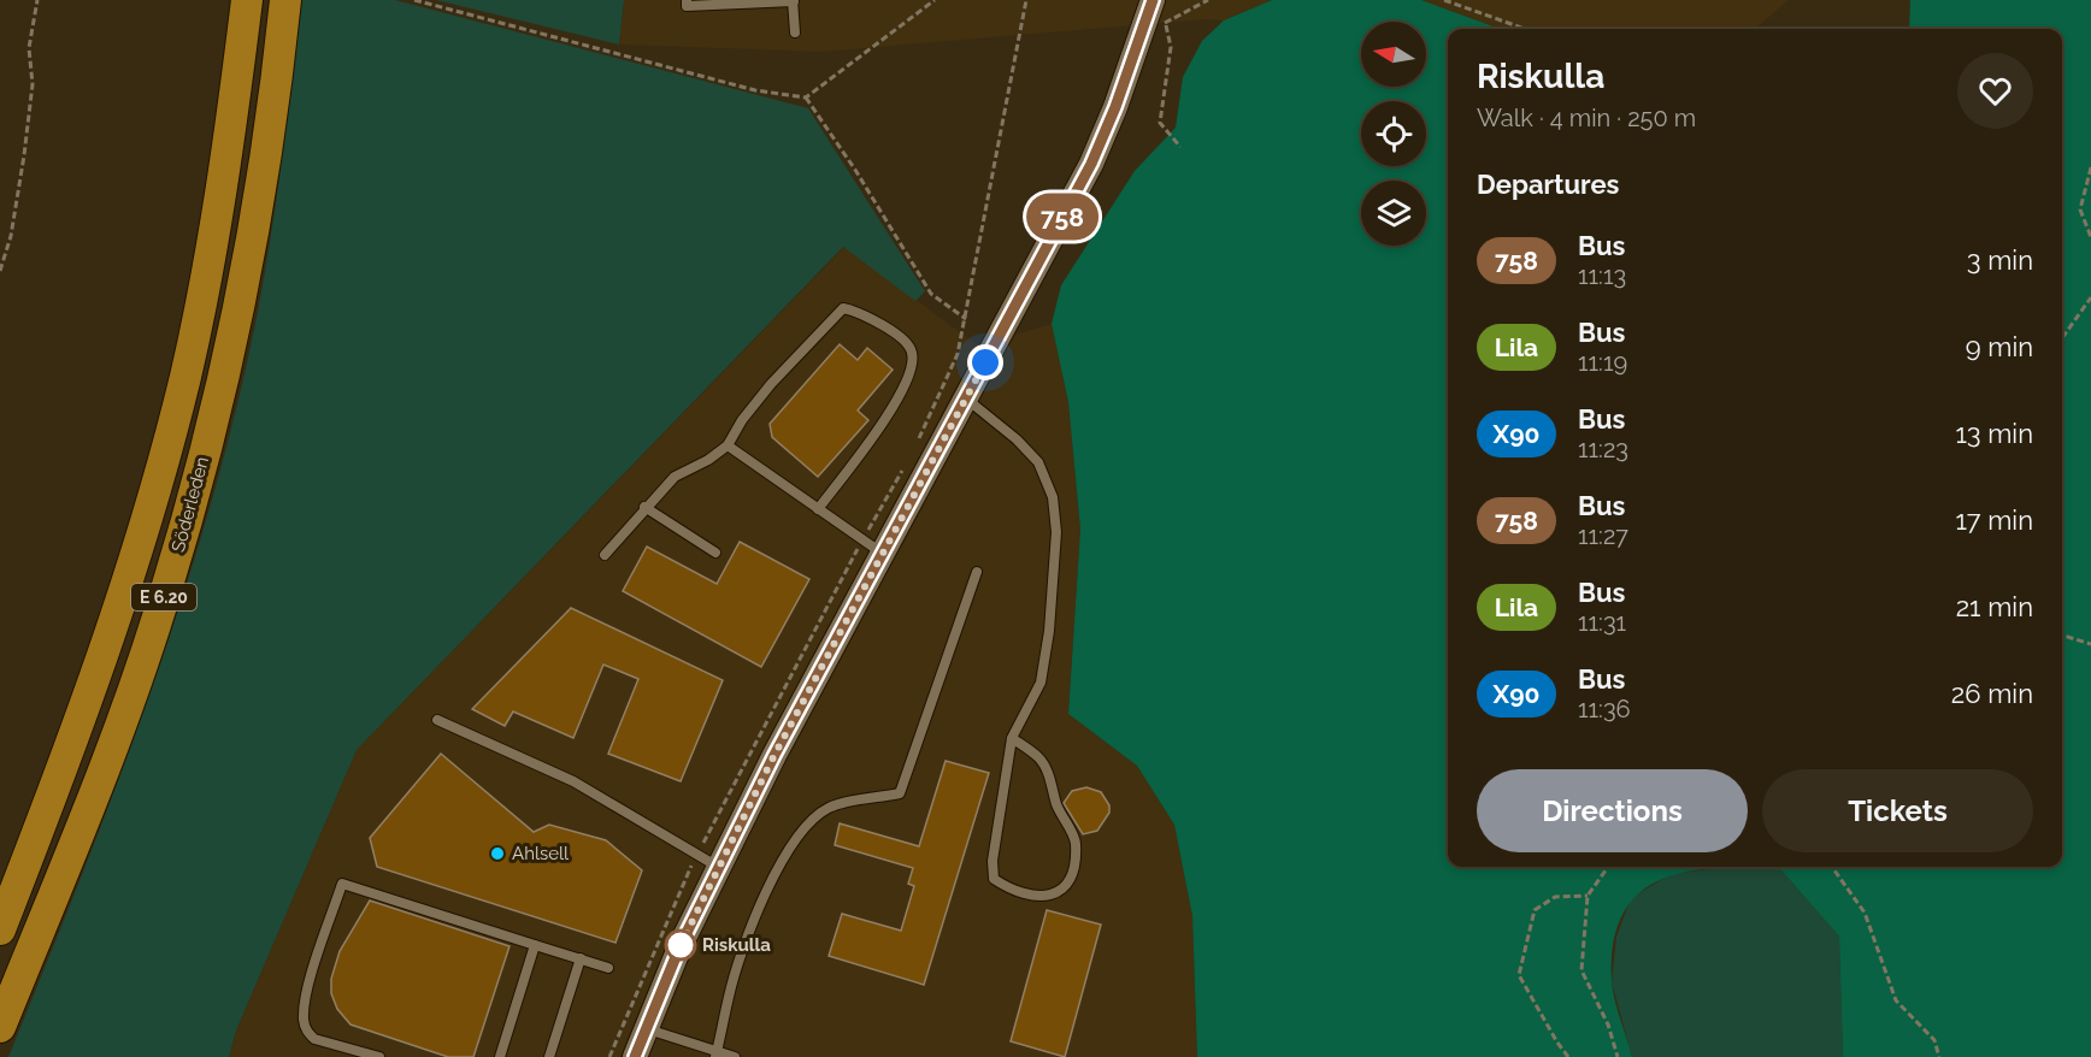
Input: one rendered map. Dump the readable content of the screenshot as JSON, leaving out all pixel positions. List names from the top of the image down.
{
  "streets": {
    "highway": ["Söderleden", "E 6.20"]
  },
  "places": ["Ahlsell", "Riskulla"],
  "lines": ["bus line 758"],
  "north": "left",
  "page": {
    "on_map": "758",
    "heading": [
      ["Riskulla", "Walk · 4 min · 250 m"],
      "Departures"
    ],
    "list": [
      {
        "mark": "758",
        "name": "Bus",
        "note": "11:13",
        "value": "3 min"
      },
      {
        "mark": "Lila",
        "name": "Bus",
        "note": "11:19",
        "value": "9 min"
      },
      {
        "mark": "X90",
        "name": "Bus",
        "note": "11:23",
        "value": "13 min"
      },
      {
        "mark": "758",
        "name": "Bus",
        "note": "11:27",
        "value": "17 min"
      },
      {
        "mark": "Lila",
        "name": "Bus",
        "note": "11:31",
        "value": "21 min"
      },
      {
        "mark": "X90",
        "name": "Bus",
        "note": "11:36",
        "value": "26 min"
      }
    ],
    "buttons": ["Directions", "Tickets"]
  }
}
